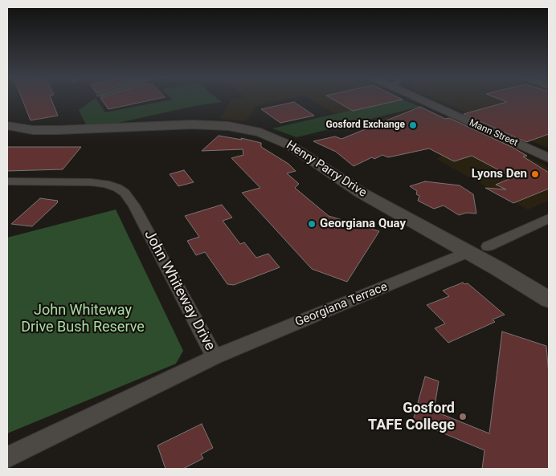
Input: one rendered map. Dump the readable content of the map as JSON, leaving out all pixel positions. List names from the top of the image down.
{
  "streets": {
    "main road": ["Mann Street", "Henry Parry Drive"],
    "street": ["John Whiteway Drive", "Georgiana Terrace"]
  },
  "crossings": [
    ["Henry Parry Drive", "Georgiana Terrace"],
    ["John Whiteway Drive", "Georgiana Terrace"]
  ],
  "parks": ["John Whiteway Drive Bush Reserve"],
  "places": [
    "Gosford Exchange",
    "Lyons Den",
    "Georgiana Quay",
    "Gosford TAFE College"
  ]
}
